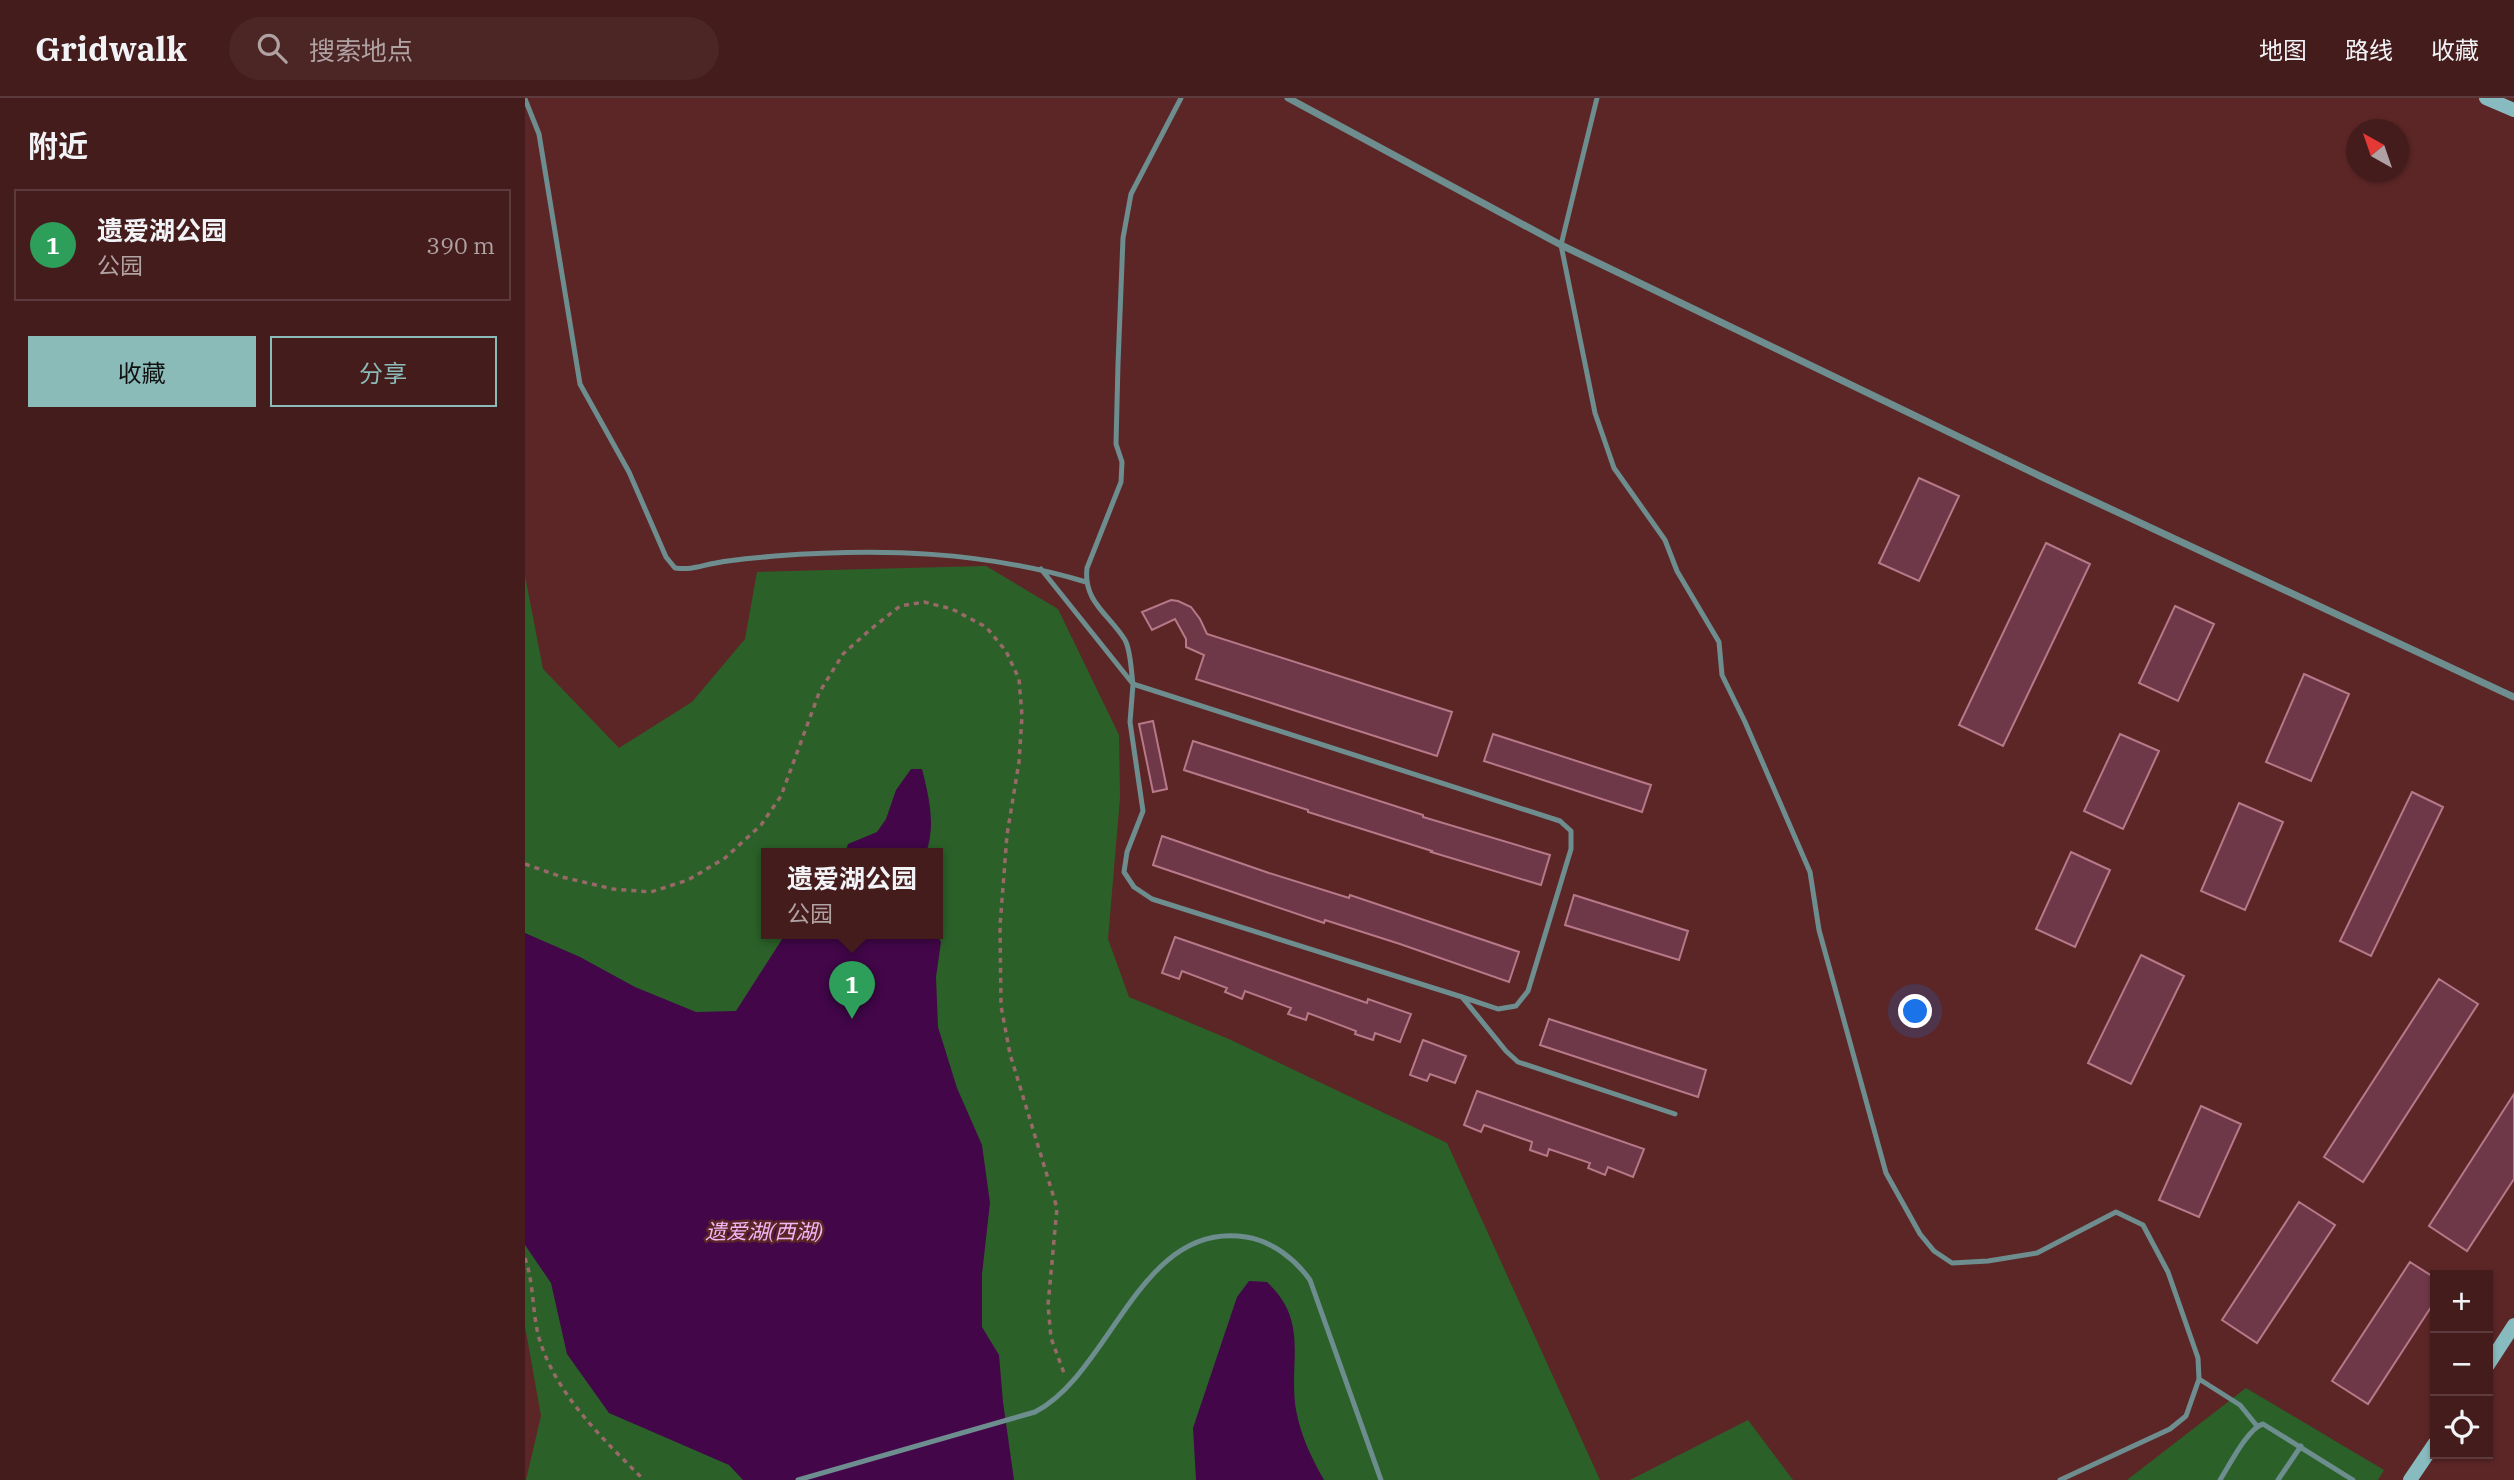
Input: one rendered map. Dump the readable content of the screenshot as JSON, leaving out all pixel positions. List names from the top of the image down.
{
  "water": ["遗爱湖(西湖)"],
  "north": "top left",
  "page": {
    "header": "Gridwalk",
    "search": "搜索地点",
    "nav": ["地图", "路线", "收藏"],
    "heading": "附近",
    "list": [
      {
        "mark": "1",
        "name": "遗爱湖公园",
        "note": "公园",
        "value": "390 m"
      }
    ],
    "buttons": ["收藏", "分享"],
    "popup": ["遗爱湖公园", "公园"],
    "pins": "1",
    "map_buttons": ["+", "−"]
  }
}
